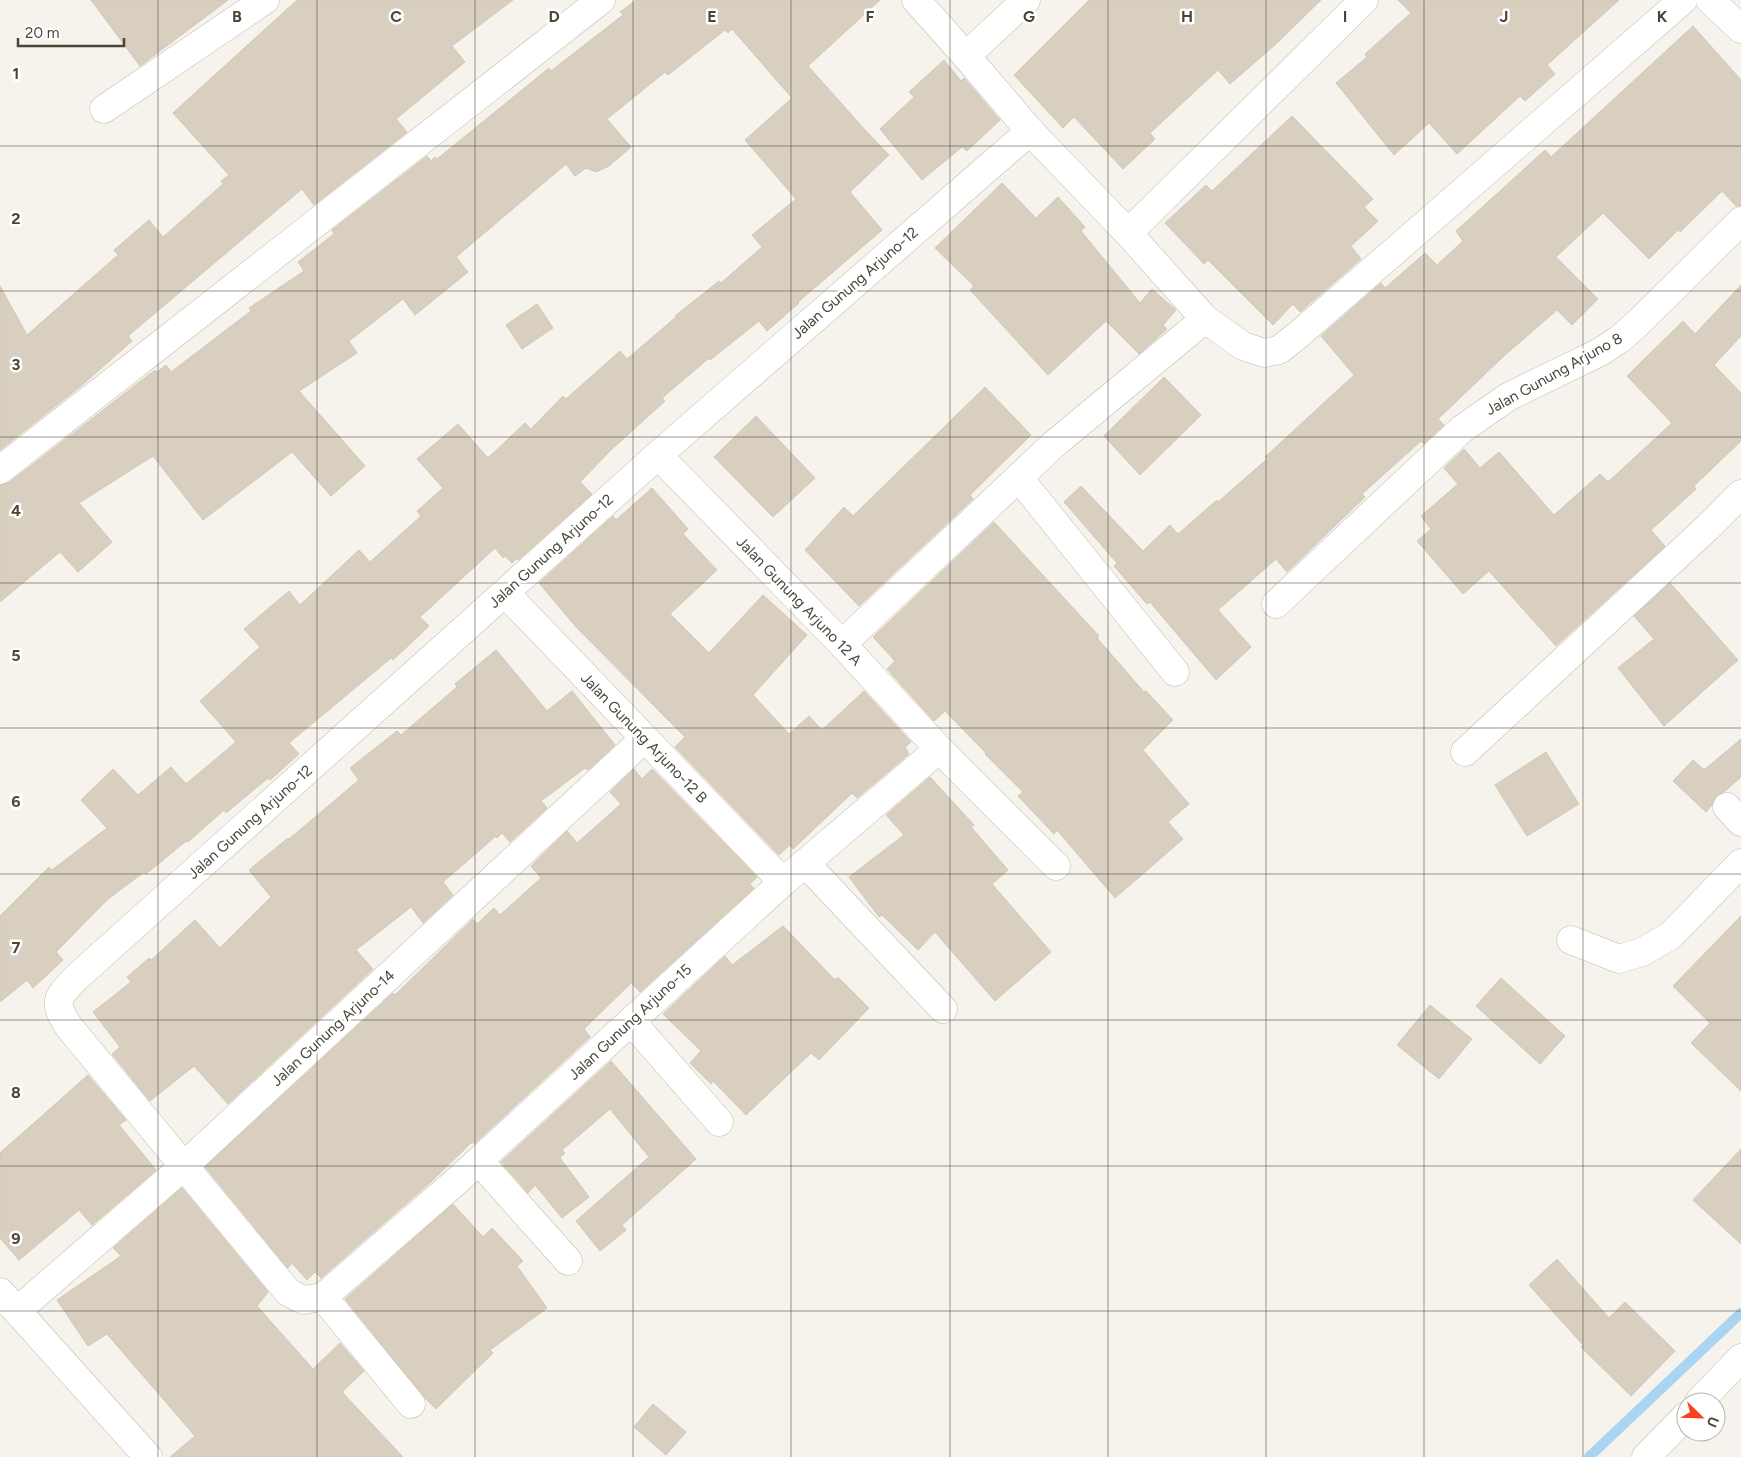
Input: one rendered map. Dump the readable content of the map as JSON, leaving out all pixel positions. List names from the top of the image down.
{
  "streets": {
    "street": [
      "Jalan Gunung Arjuno-12",
      "Jalan Gunung Arjuno 8",
      "Jalan Gunung Arjuno 12 A",
      "Jalan Gunung Arjuno-12 B",
      "Jalan Gunung Arjuno-15",
      "Jalan Gunung Arjuno-14"
    ]
  },
  "crossings": [
    ["Jalan Gunung Arjuno-12", "Jalan Gunung Arjuno 12 A"],
    ["Jalan Gunung Arjuno-12", "Jalan Gunung Arjuno-12 B"],
    ["Jalan Gunung Arjuno-12", "Jalan Gunung Arjuno-15"],
    ["Jalan Gunung Arjuno-12", "Jalan Gunung Arjuno-14"],
    ["Jalan Gunung Arjuno 12 A", "Jalan Gunung Arjuno-15"],
    ["Jalan Gunung Arjuno-12 B", "Jalan Gunung Arjuno-15"],
    ["Jalan Gunung Arjuno-12 B", "Jalan Gunung Arjuno-14"]
  ],
  "scale_bar": "20 m",
  "north": "bottom right",
  "grid": {
    "columns": [
      "B",
      "C",
      "D",
      "E",
      "F",
      "G",
      "H",
      "I",
      "J",
      "K"
    ],
    "rows": [
      "1",
      "2",
      "3",
      "4",
      "5",
      "6",
      "7",
      "8",
      "9"
    ]
  }
}
